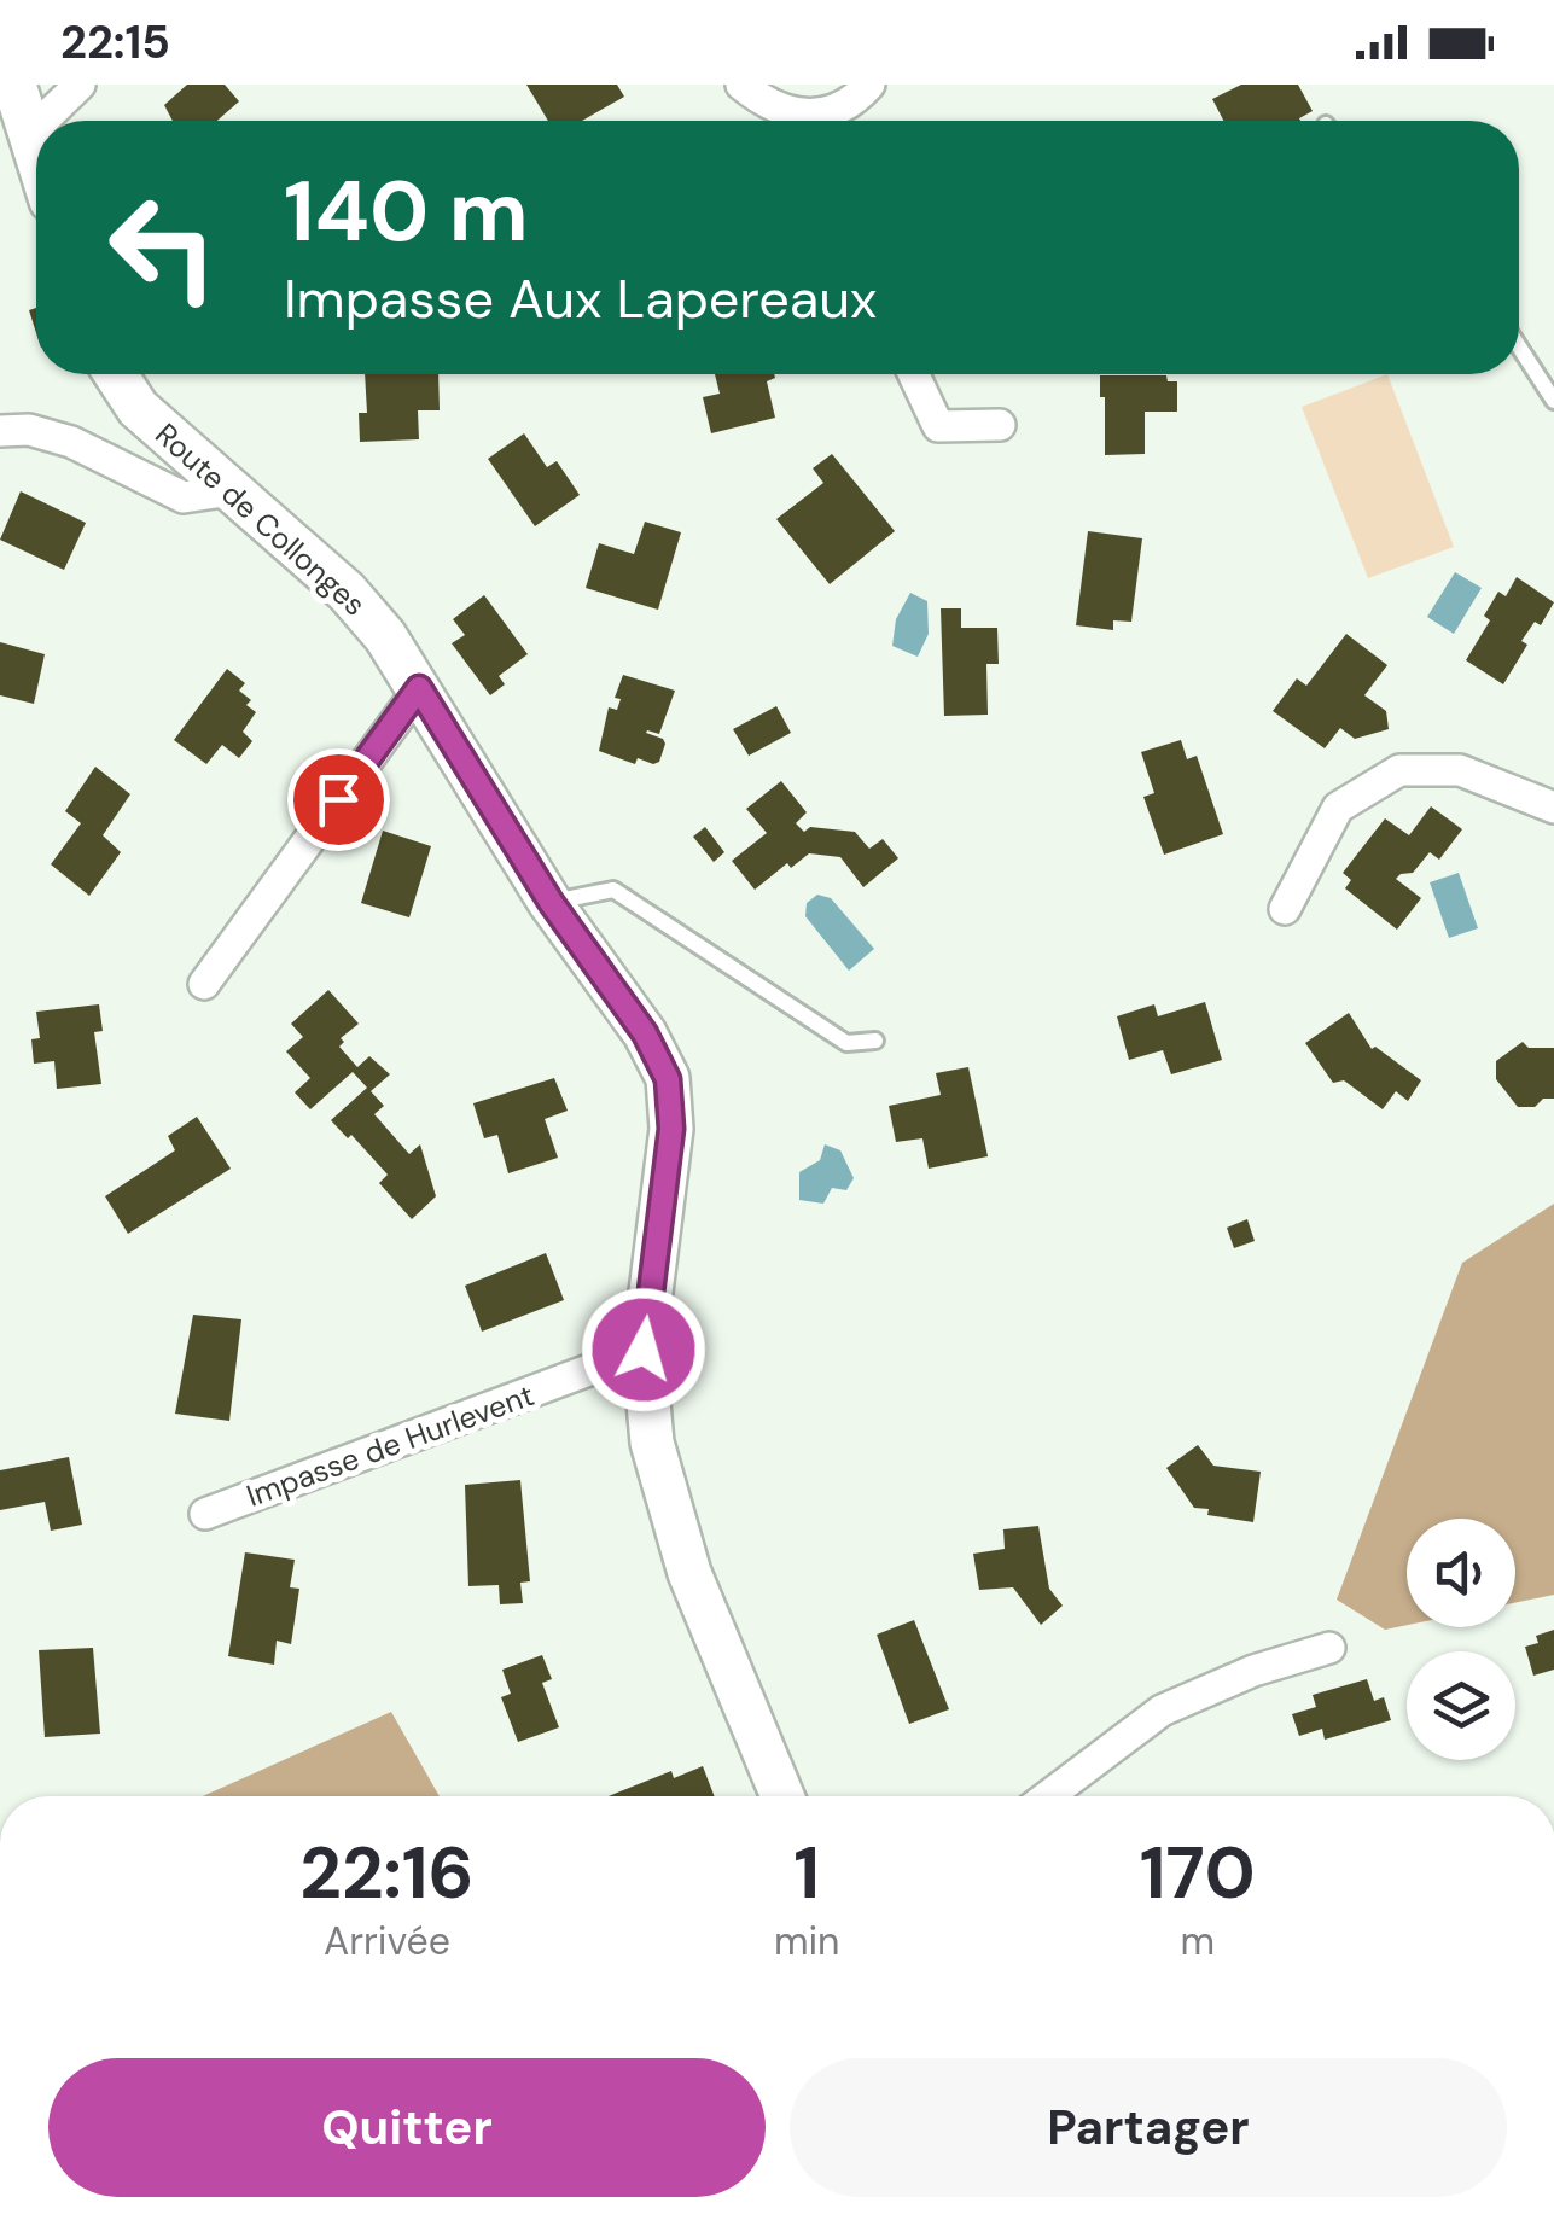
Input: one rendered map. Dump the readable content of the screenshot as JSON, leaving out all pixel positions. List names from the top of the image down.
{
  "streets": {
    "main road": ["Route de Collonges"],
    "street": ["Impasse de Hurlevent"]
  },
  "crossings": [
    ["Route de Collonges", "Impasse de Hurlevent"]
  ],
  "page": {
    "status": "22:15",
    "turn": ["140 m", "Impasse Aux Lapereaux"],
    "eta": [
      "22:16",
      "Arrivée",
      "1",
      "min",
      "170",
      "m"
    ],
    "buttons": ["Quitter", "Partager"]
  }
}
